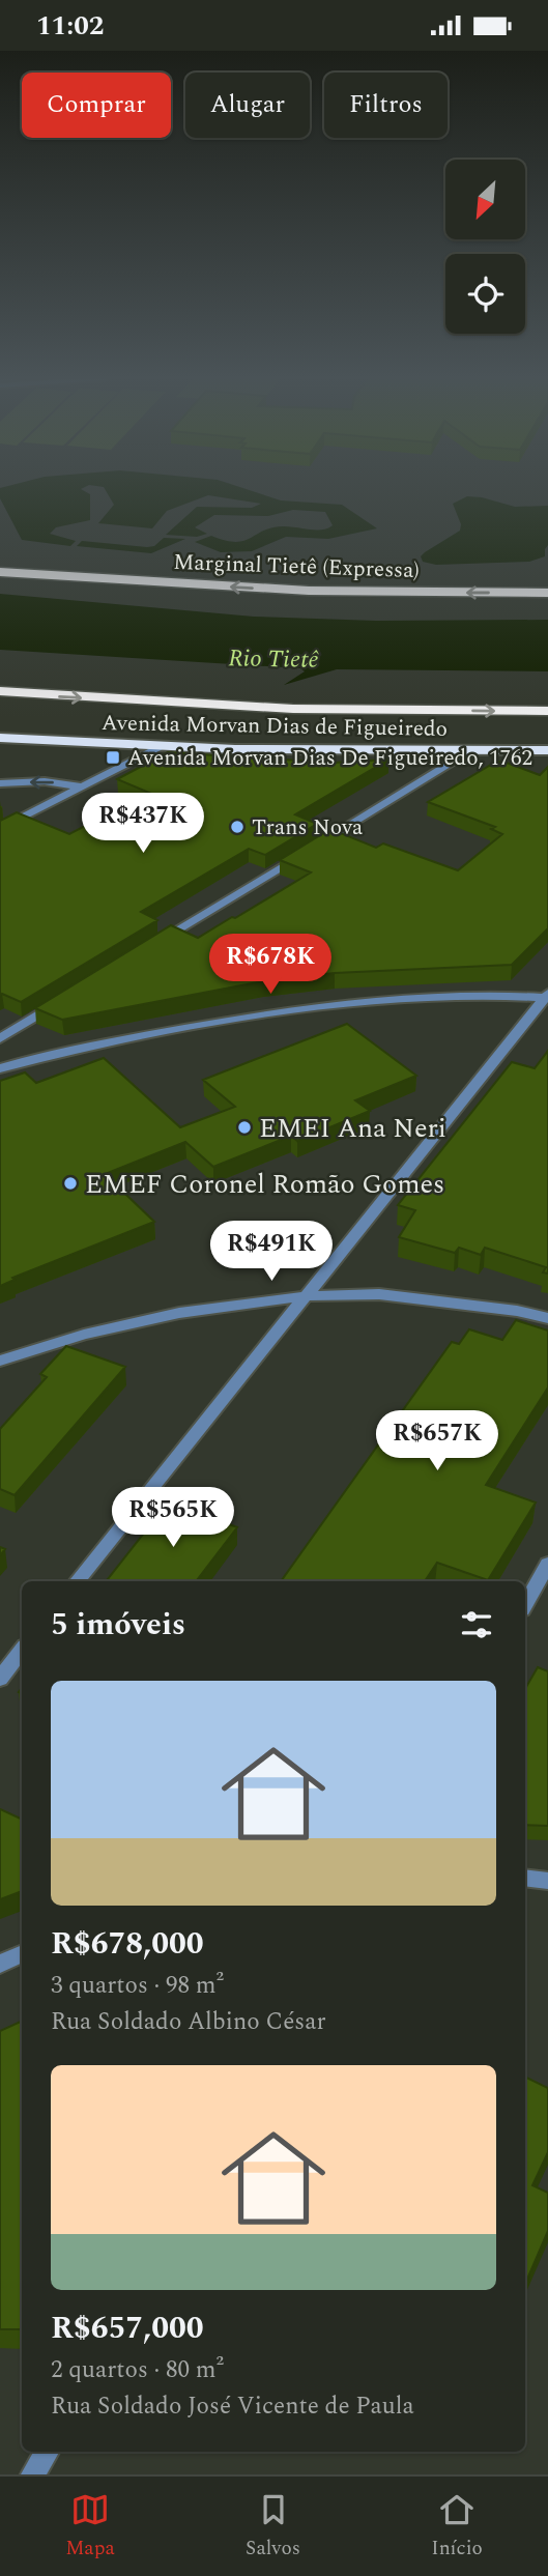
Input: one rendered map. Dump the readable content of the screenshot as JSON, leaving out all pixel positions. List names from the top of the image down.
{
  "streets": {
    "highway": ["Marginal Tietê (Expressa)", "Avenida Morvan Dias de Figueiredo"]
  },
  "water": ["Rio Tietê"],
  "places": {
    "transit": ["Avenida Morvan Dias De Figueiredo, 1762"],
    "other": ["Trans Nova", "EMEI Ana Neri", "EMEF Coronel Romão Gomes"]
  },
  "north": "bottom left",
  "page": {
    "status": "11:02",
    "chip": ["Comprar", "Alugar", "Filtros"],
    "price": [
      "R$437K",
      "R$678K",
      "R$491K",
      "R$657K",
      "R$565K"
    ],
    "heading": "5 imóveis",
    "list": [
      {
        "name": "R$678,000",
        "note": "3 quartos · 98 m² · Rua Soldado Albino César"
      },
      {
        "name": "R$657,000",
        "note": "2 quartos · 80 m² · Rua Soldado José Vicente de Paula"
      }
    ],
    "tabs": ["Mapa", "Salvos", "Início"]
  }
}
